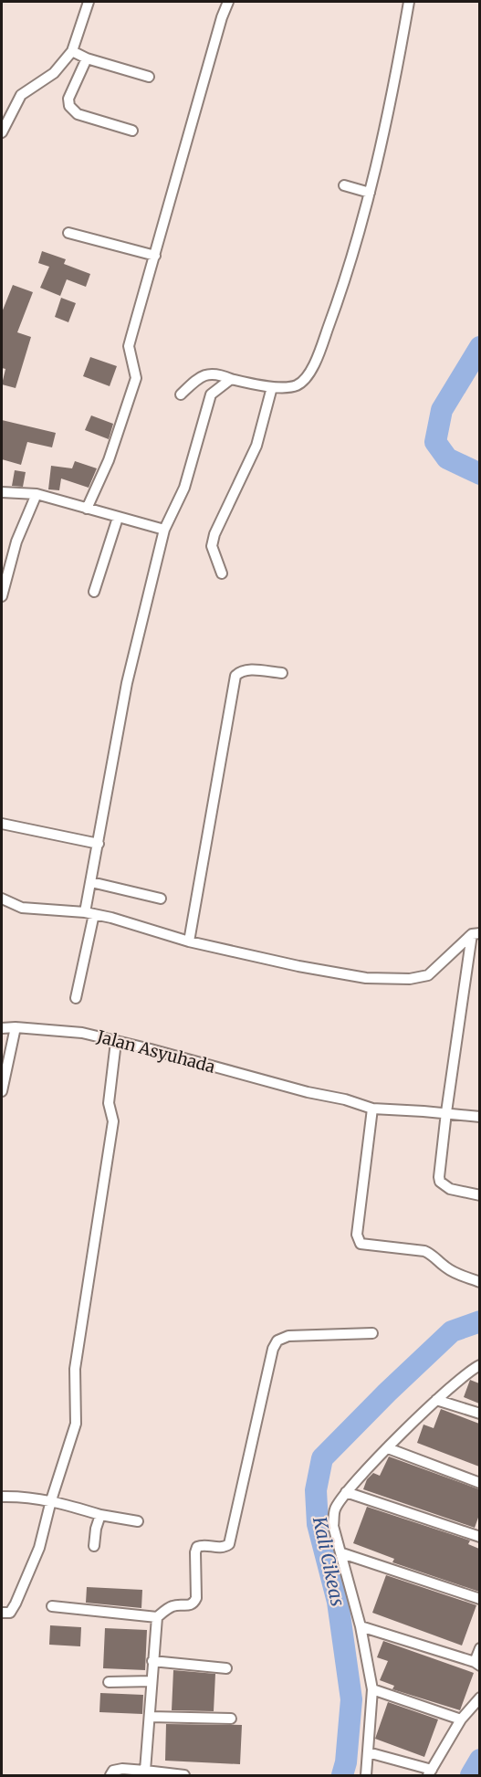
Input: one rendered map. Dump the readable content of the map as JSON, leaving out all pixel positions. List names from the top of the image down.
{
  "streets": {
    "street": ["Jalan Asyuhada"]
  },
  "water": ["Kali Cikeas"]
}
